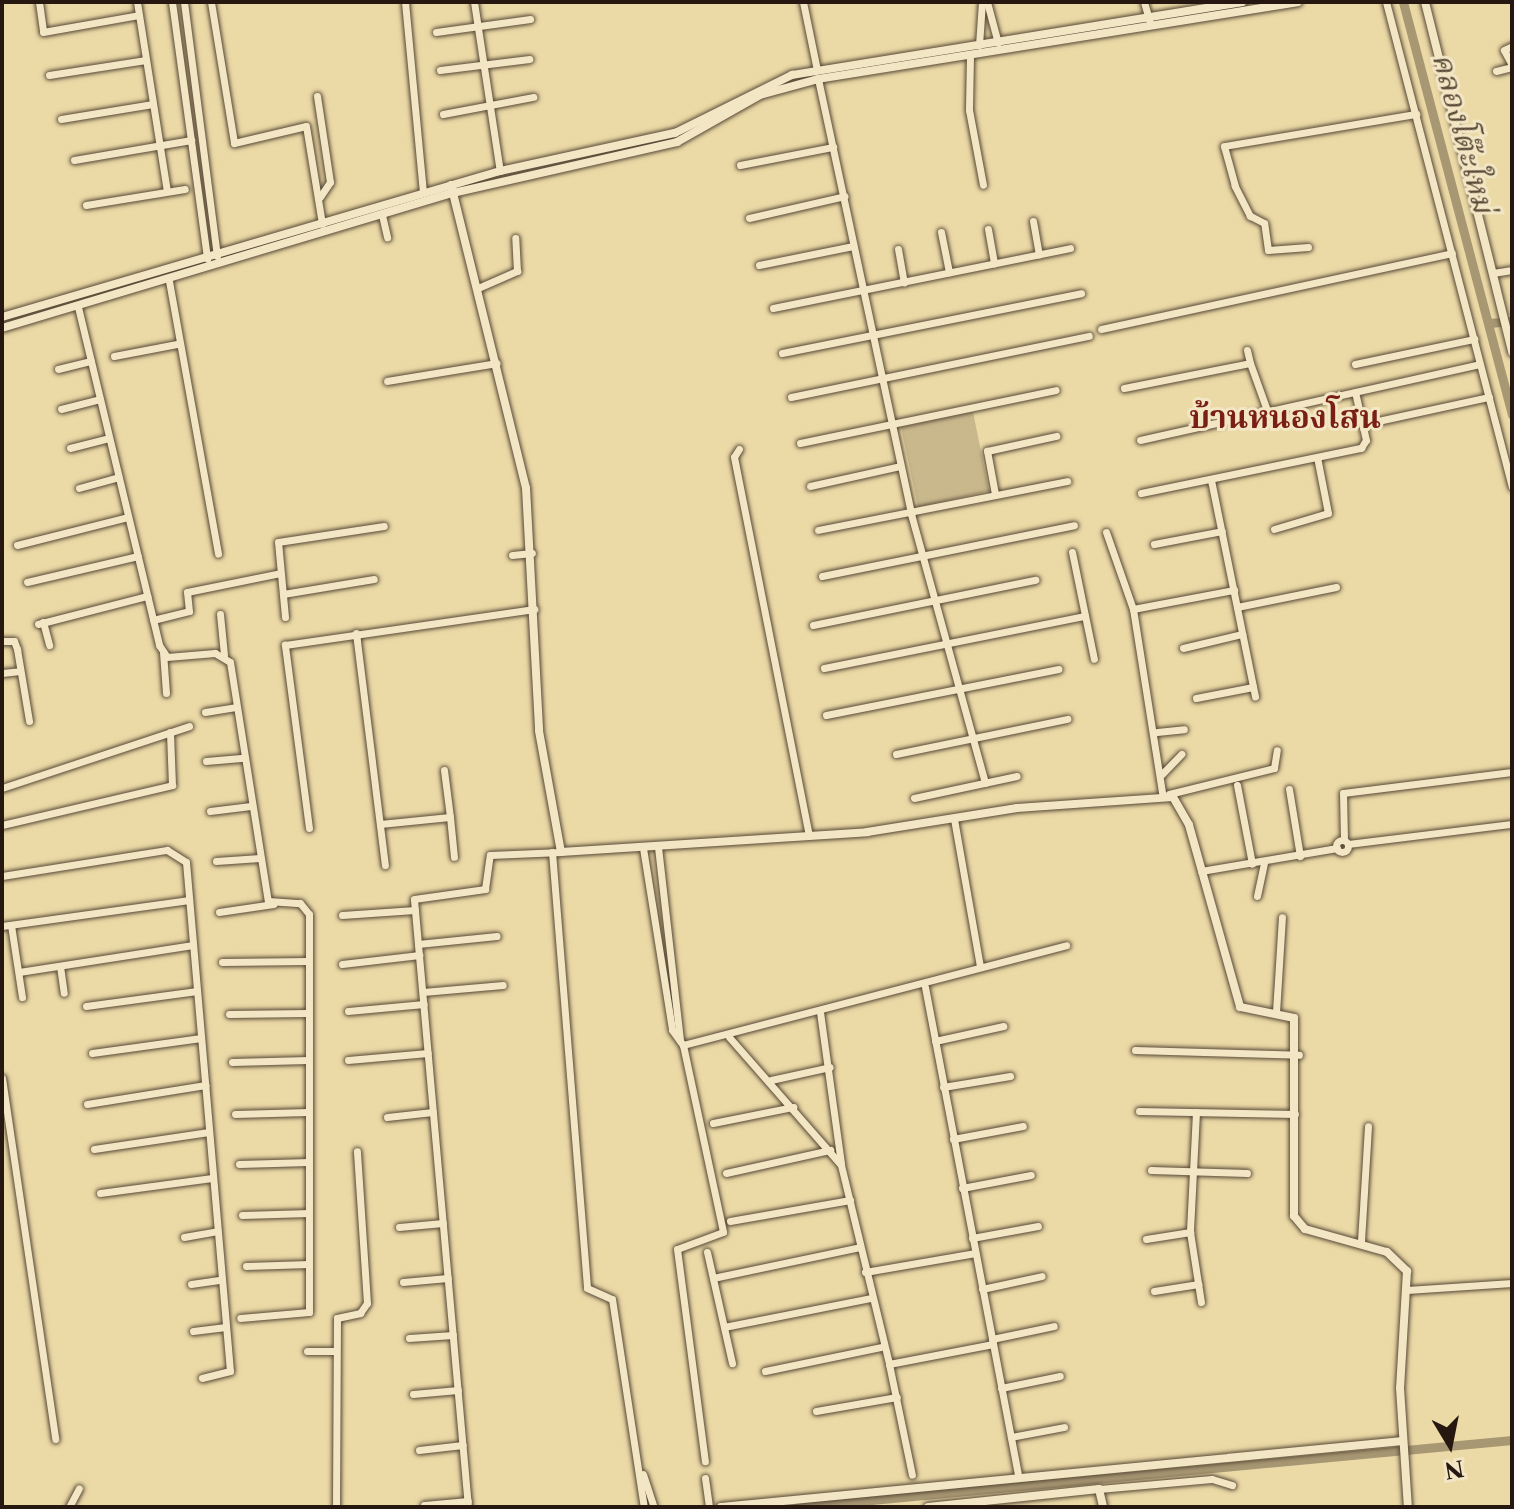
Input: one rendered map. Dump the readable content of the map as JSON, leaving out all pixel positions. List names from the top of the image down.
{
  "districts": ["บ้านหนองโสน"],
  "water": ["คลองโต๊ะใหม่"],
  "north": "bottom"
}
